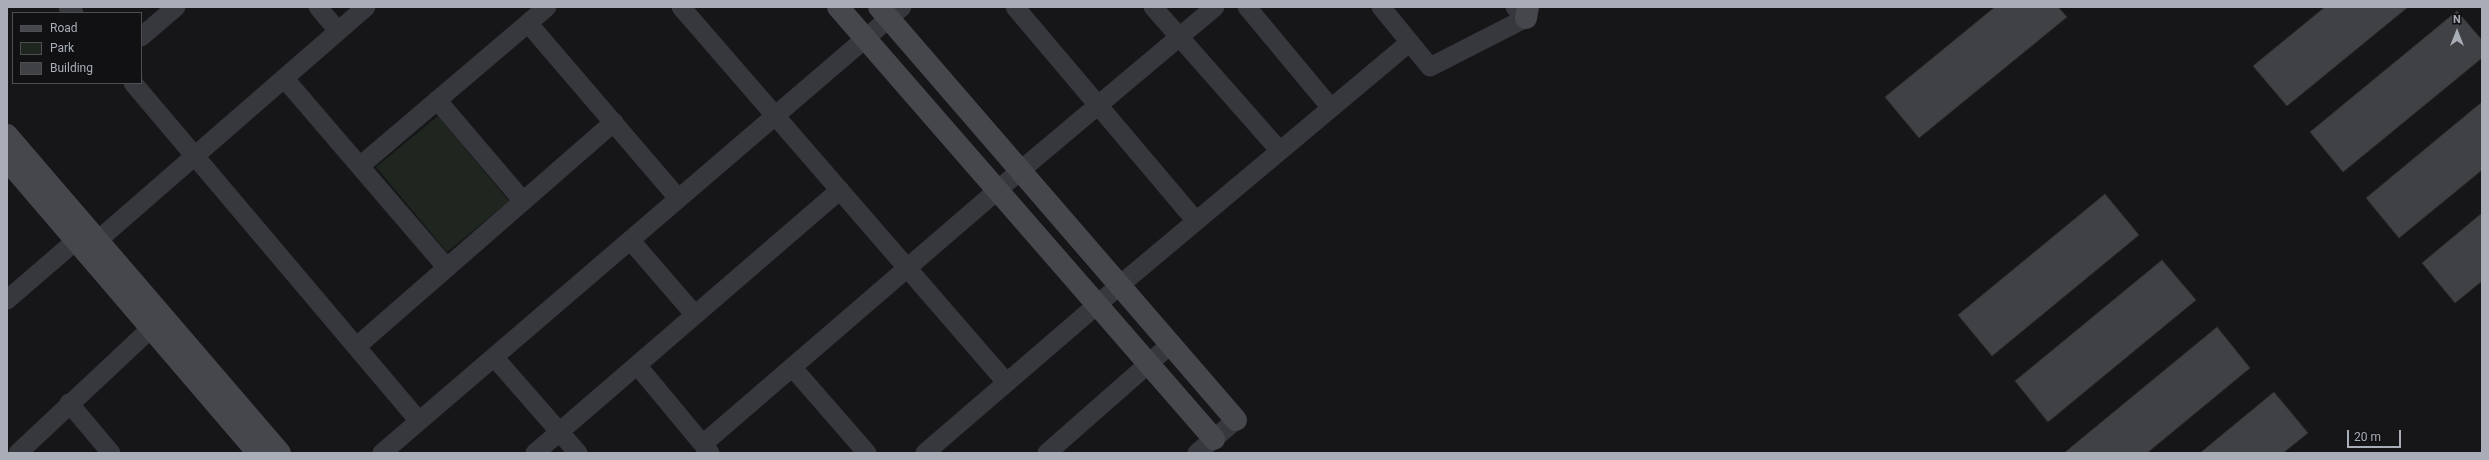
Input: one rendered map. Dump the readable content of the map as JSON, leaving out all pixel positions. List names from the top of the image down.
{
  "legend": ["Road", "Park", "Building"],
  "scale_bar": "20 m",
  "north": "top"
}
